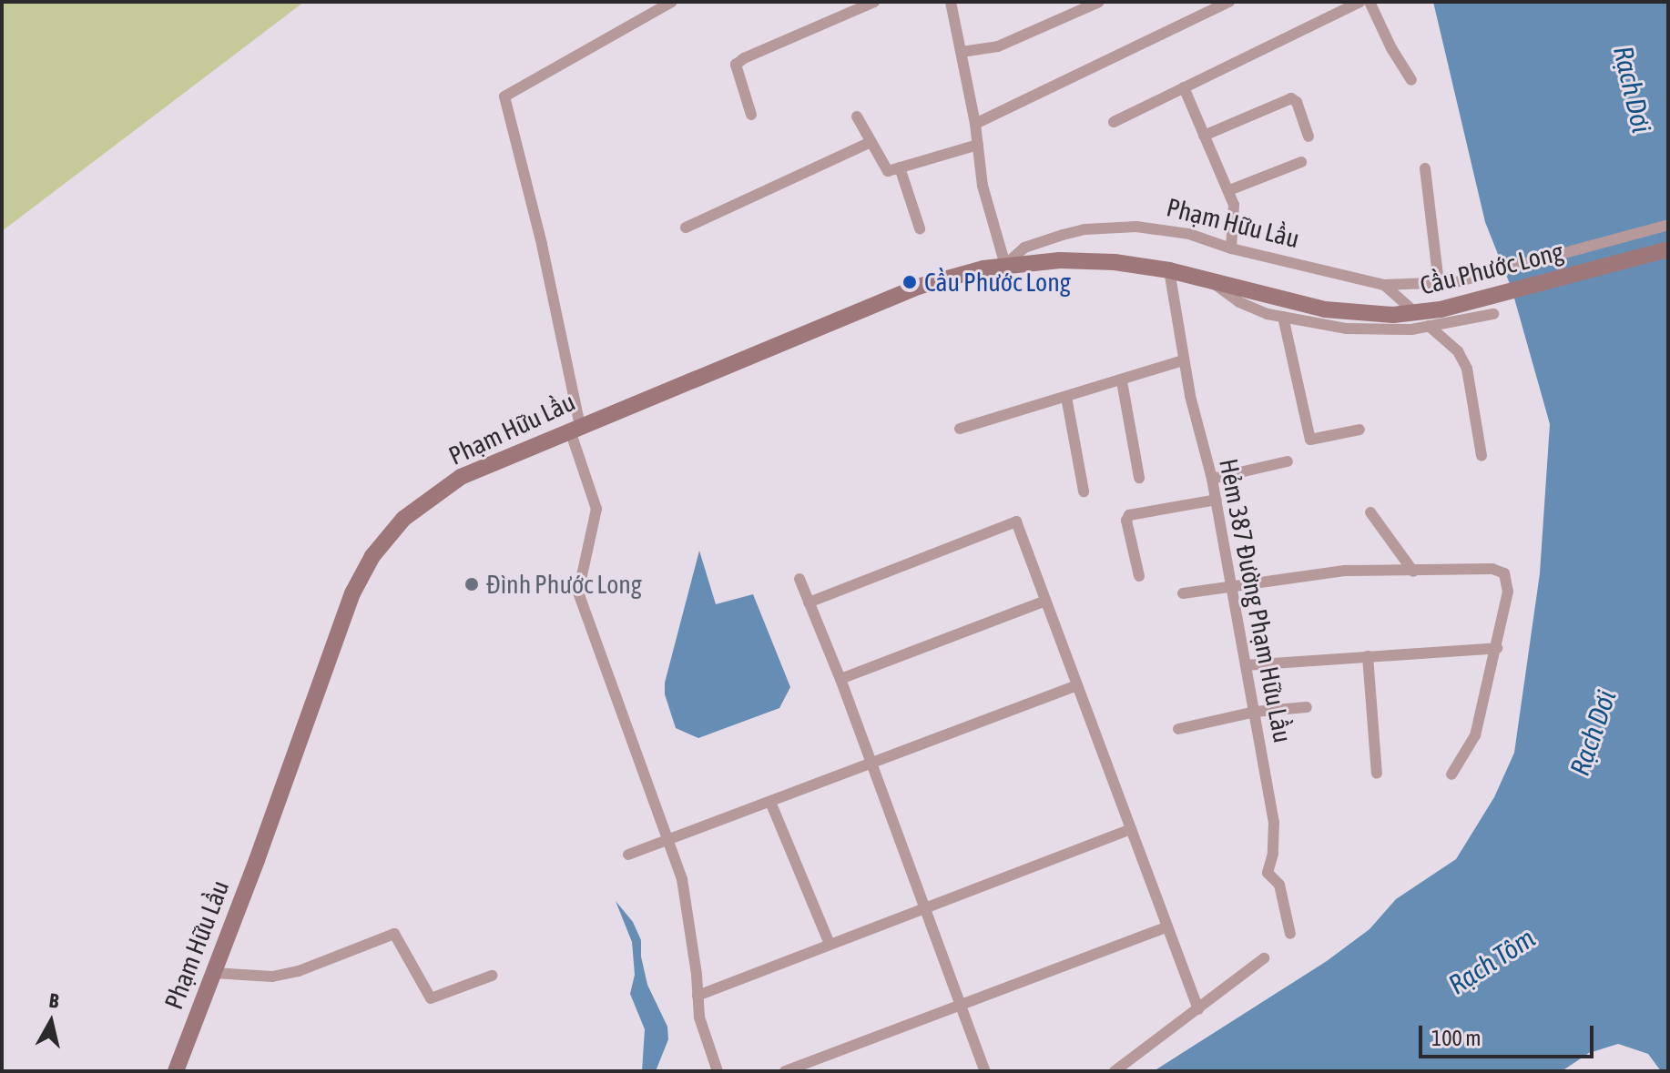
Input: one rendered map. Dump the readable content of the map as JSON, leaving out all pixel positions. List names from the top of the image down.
{
  "streets": {
    "main road": ["Phạm Hữu Lầu", "Cầu Phước Long"],
    "street": ["Hẻm 387 Đường Phạm Hữu Lầu"]
  },
  "crossings": [
    ["Phạm Hữu Lầu", "Cầu Phước Long"],
    ["Phạm Hữu Lầu", "Hẻm 387 Đường Phạm Hữu Lầu"]
  ],
  "water": ["Rạch Dơi", "Rạch Tôm"],
  "places": ["Cầu Phước Long", "Đình Phước Long"],
  "scale_bar": "100 m",
  "north": "top"
}
